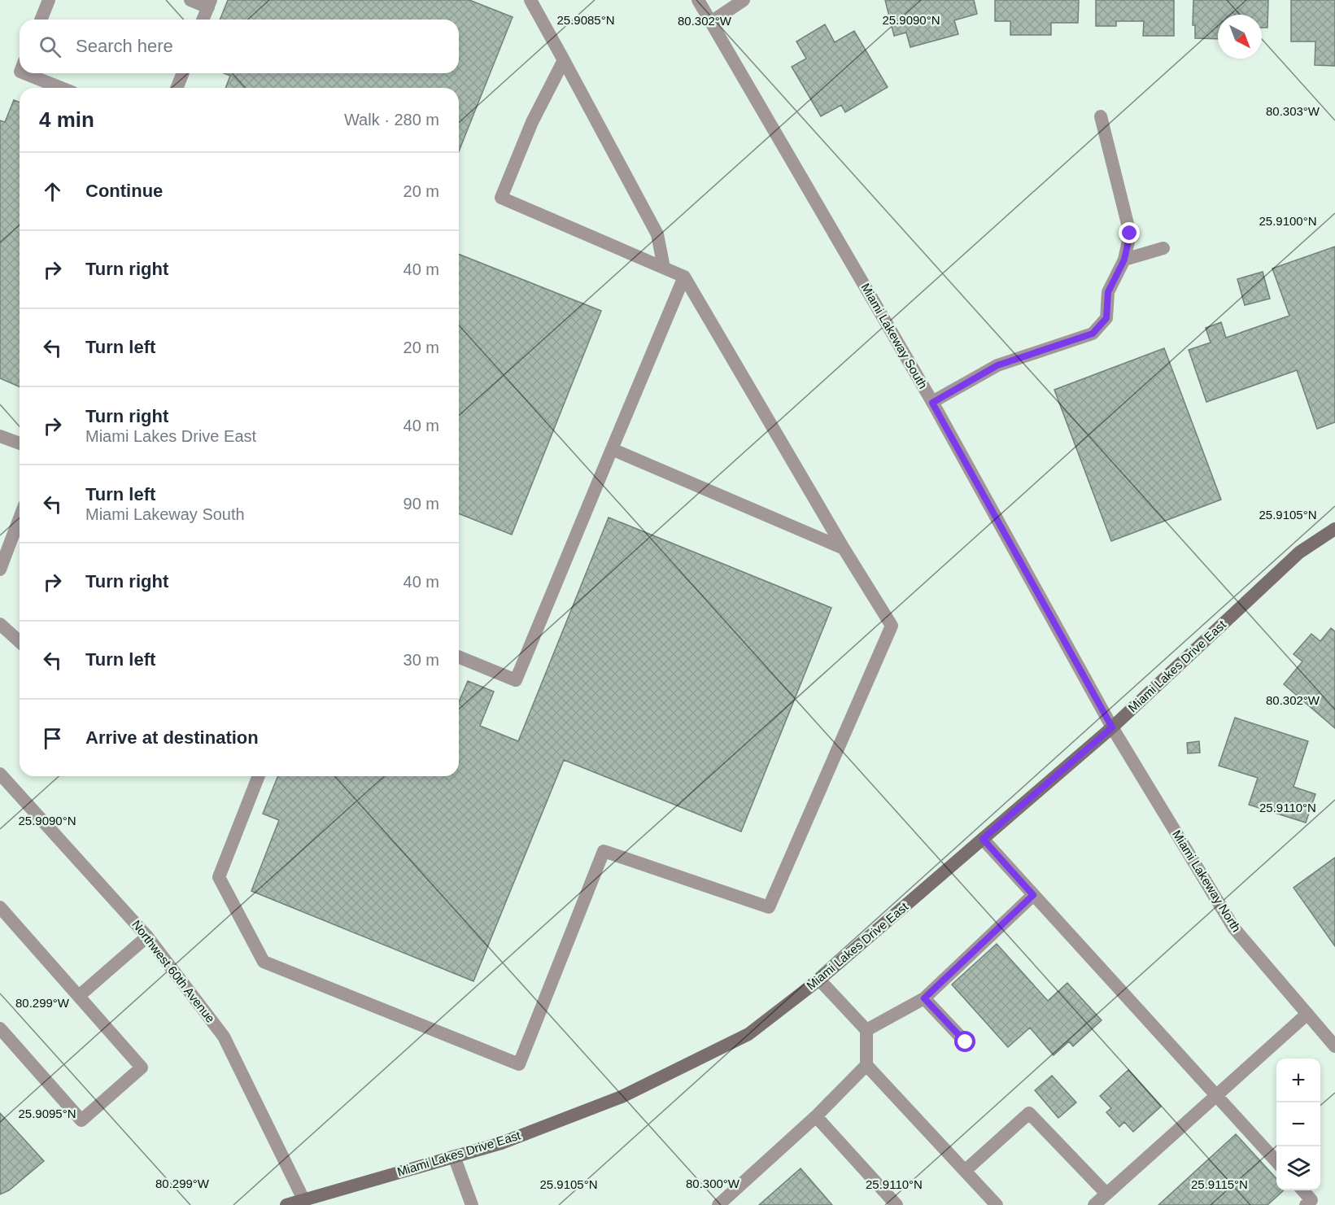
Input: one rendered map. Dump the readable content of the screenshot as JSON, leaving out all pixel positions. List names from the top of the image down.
{
  "streets": {
    "main road": ["Miami Lakes Drive East"],
    "street": ["Miami Lakeway South", "Miami Lakeway North", "Northwest 60th Avenue"]
  },
  "crossings": [
    ["Miami Lakeway South", "Miami Lakes Drive East"],
    ["Miami Lakeway South", "Miami Lakeway North"],
    ["Miami Lakes Drive East", "Miami Lakeway North"],
    ["Miami Lakes Drive East", "Northwest 60th Avenue"]
  ],
  "north": "bottom right",
  "page": {
    "search": "Search here",
    "heading": ["4 min", "Walk · 280 m"],
    "list": [
      ["Continue", "20 m"],
      ["Turn right", "40 m"],
      ["Turn left", "20 m"],
      ["Turn right", "Miami Lakes Drive East", "40 m"],
      ["Turn left", "Miami Lakeway South", "90 m"],
      ["Turn right", "40 m"],
      ["Turn left", "30 m"],
      "Arrive at destination"
    ],
    "map_buttons": ["+", "−"]
  },
  "coordinates": [
    "25.9085°N",
    "25.9090°N",
    "80.302°W",
    "80.303°W",
    "25.9100°N",
    "25.9105°N",
    "25.9110°N",
    "80.299°W",
    "25.9095°N",
    "80.300°W",
    "25.9115°N"
  ]
}
